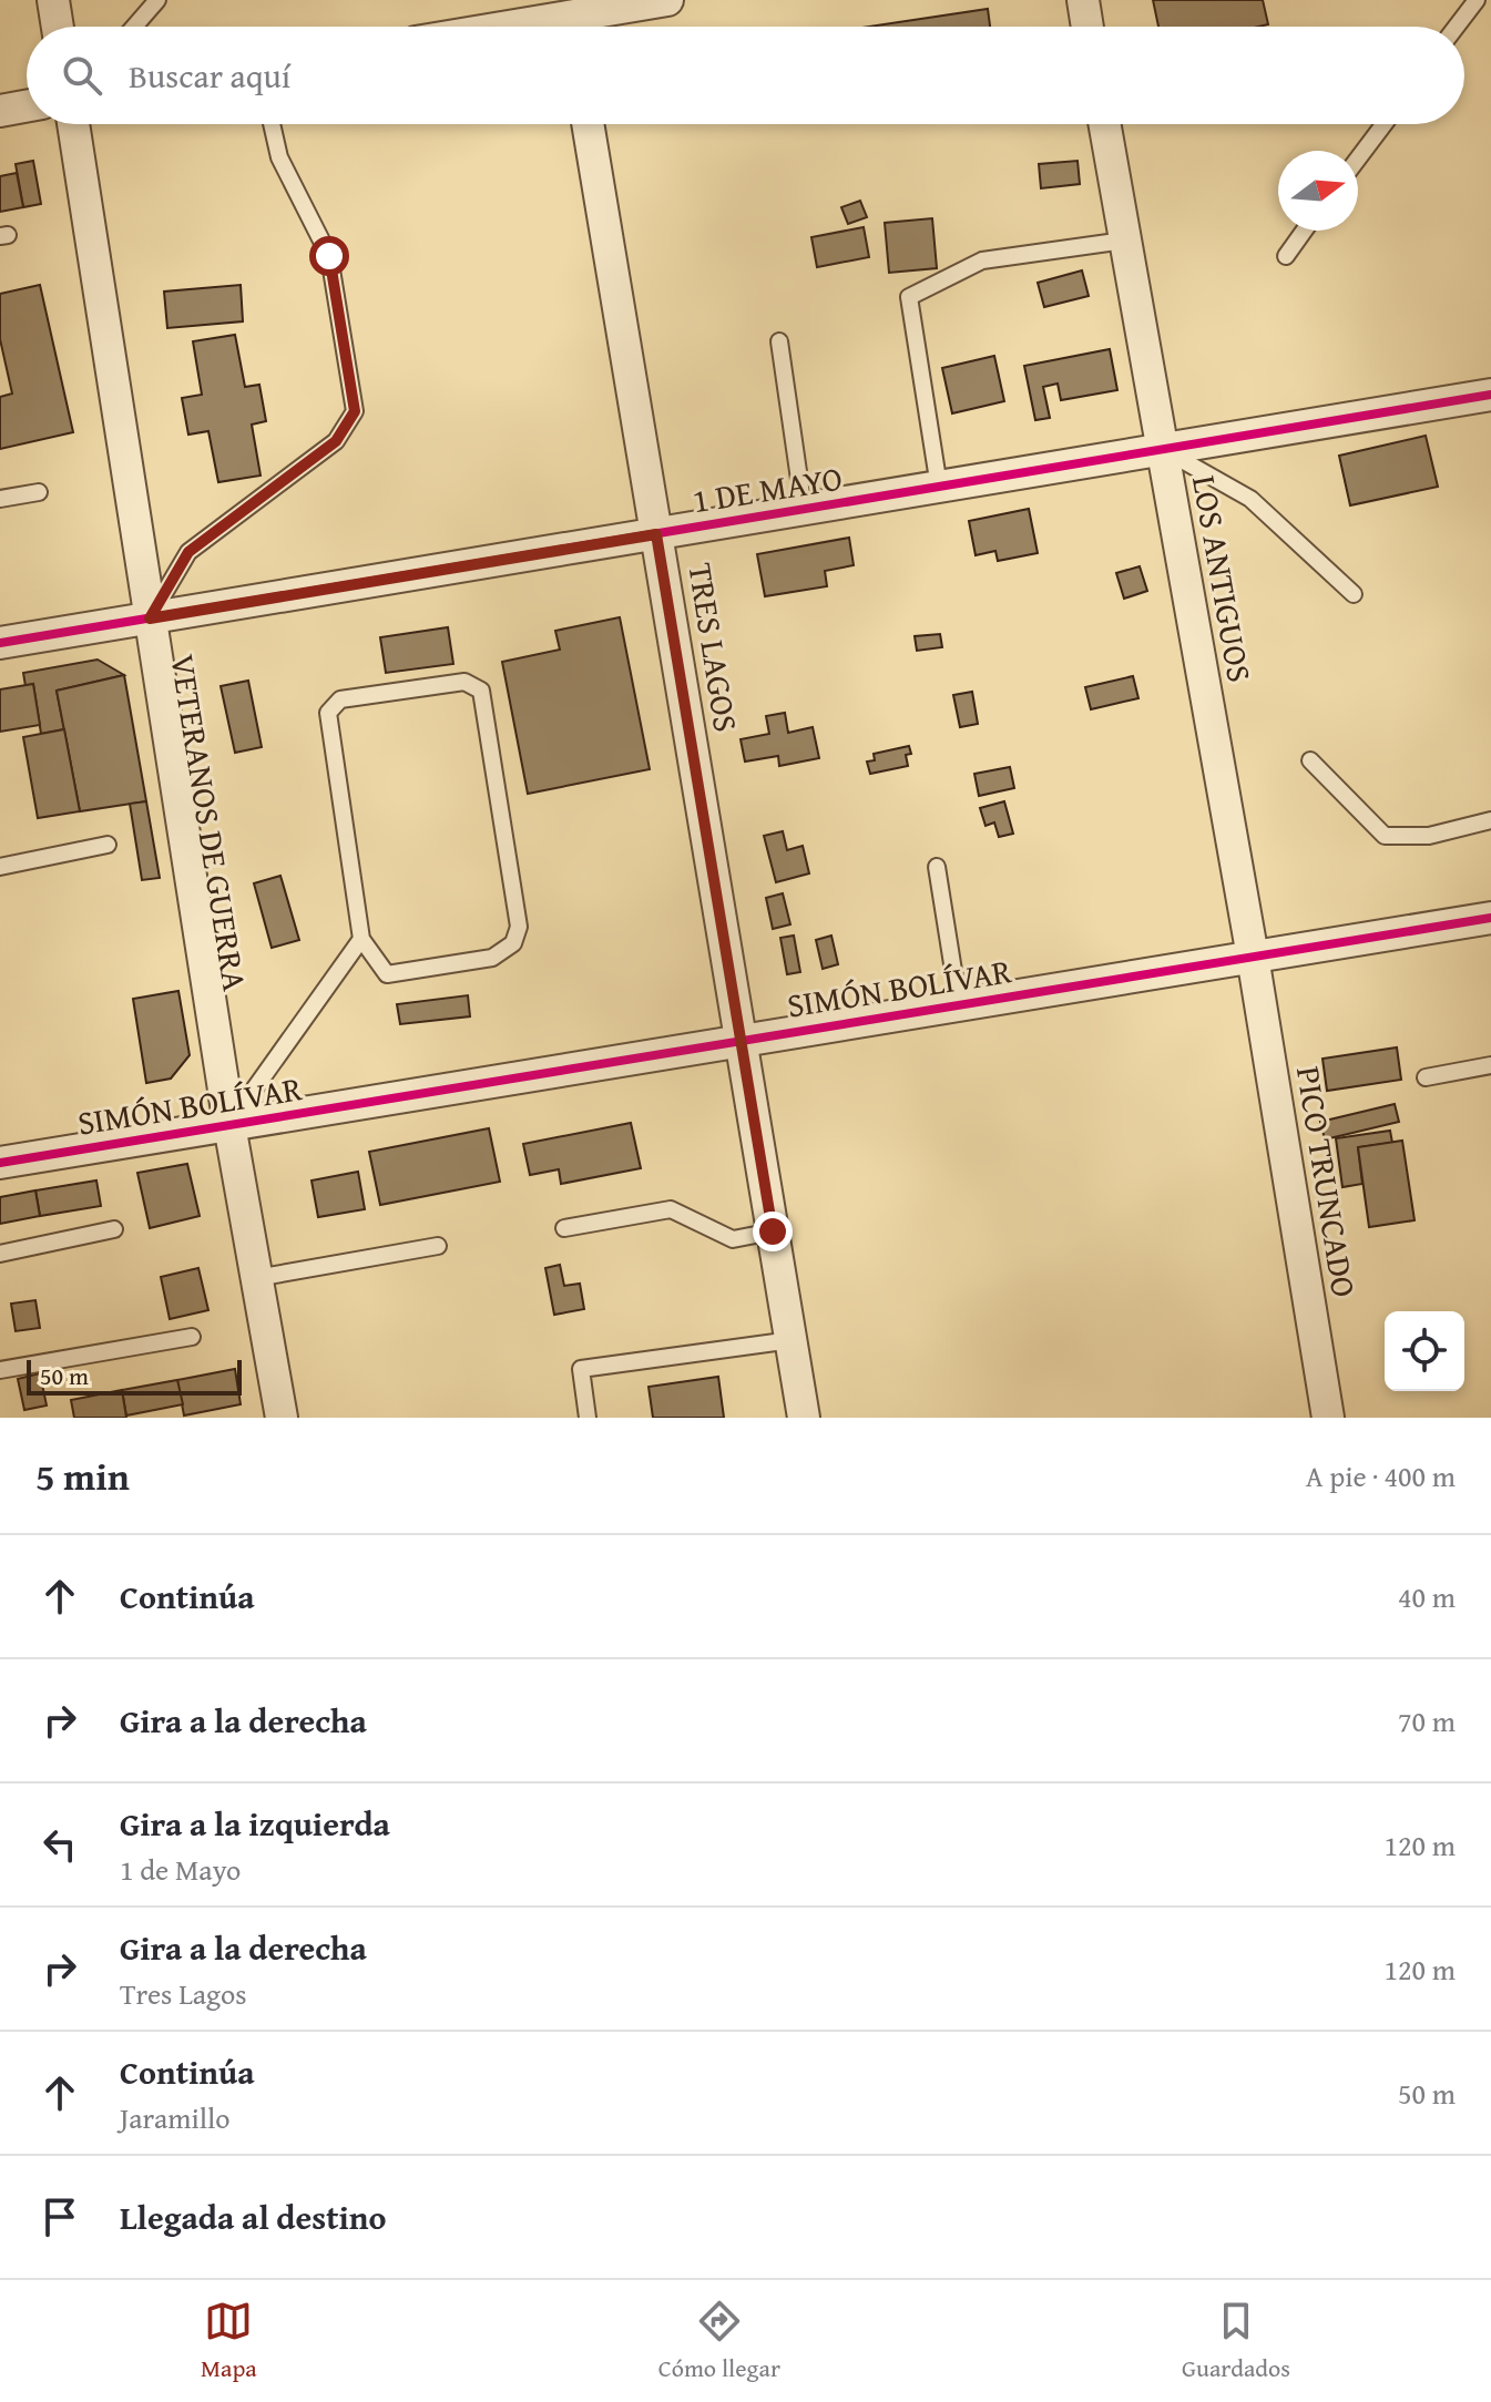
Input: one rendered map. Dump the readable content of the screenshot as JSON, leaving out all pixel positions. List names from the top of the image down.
{
  "streets": {
    "street": [
      "1 DE MAYO",
      "LOS ANTIGUOS",
      "TRES LAGOS",
      "VETERANOS DE GUERRA",
      "SIMÓN BOLÍVAR",
      "PICO TRUNCADO"
    ]
  },
  "crossings": [
    ["1 DE MAYO", "LOS ANTIGUOS"],
    ["1 DE MAYO", "TRES LAGOS"],
    ["1 DE MAYO", "VETERANOS DE GUERRA"],
    ["LOS ANTIGUOS", "SIMÓN BOLÍVAR"],
    ["LOS ANTIGUOS", "PICO TRUNCADO"],
    ["TRES LAGOS", "SIMÓN BOLÍVAR"],
    ["VETERANOS DE GUERRA", "SIMÓN BOLÍVAR"],
    ["SIMÓN BOLÍVAR", "PICO TRUNCADO"]
  ],
  "scale_bar": "50 m",
  "north": "right",
  "page": {
    "search": "Buscar aquí",
    "scale": "50 m",
    "heading": ["5 min", "A pie · 400 m"],
    "list": [
      ["Continúa", "40 m"],
      ["Gira a la derecha", "70 m"],
      ["Gira a la izquierda", "1 de Mayo", "120 m"],
      ["Gira a la derecha", "Tres Lagos", "120 m"],
      ["Continúa", "Jaramillo", "50 m"],
      "Llegada al destino"
    ],
    "nav": ["Mapa", "Cómo llegar", "Guardados"]
  }
}
